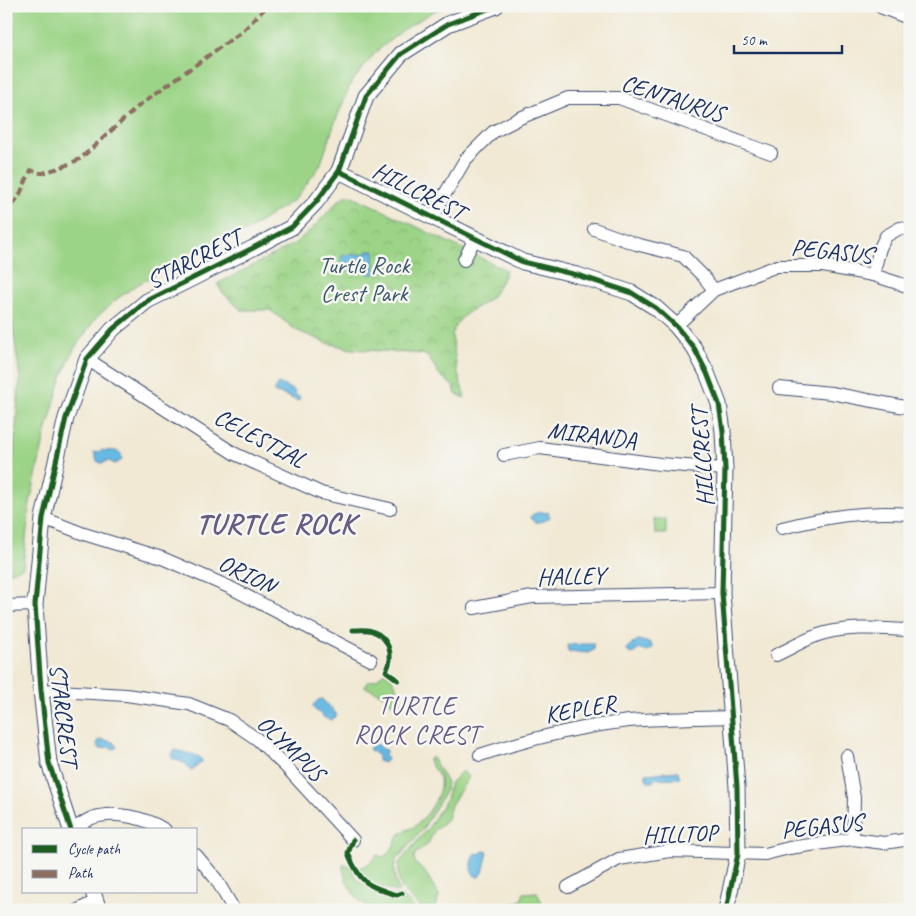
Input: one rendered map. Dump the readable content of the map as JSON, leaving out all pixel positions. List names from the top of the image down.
{
  "streets": {
    "street": [
      "CENTAURUS",
      "HILLCREST",
      "PEGASUS",
      "STARCREST",
      "MIRANDA",
      "CELESTIAL",
      "ORION",
      "HALLEY",
      "KEPLER",
      "OLYMPUS",
      "HILLTOP"
    ]
  },
  "crossings": [
    ["CENTAURUS", "HILLCREST"],
    ["HILLCREST", "PEGASUS"],
    ["HILLCREST", "STARCREST"],
    ["HILLCREST", "MIRANDA"],
    ["HILLCREST", "HALLEY"],
    ["HILLCREST", "KEPLER"],
    ["HILLCREST", "HILLTOP"],
    ["PEGASUS", "HILLTOP"],
    ["STARCREST", "CELESTIAL"],
    ["STARCREST", "ORION"],
    ["STARCREST", "OLYMPUS"]
  ],
  "districts": ["TURTLE ROCK", "TURTLE ROCK CREST"],
  "parks": ["Turtle Rock Crest Park"],
  "legend": ["Cycle path", "Path"],
  "scale_bar": "50 m"
}
